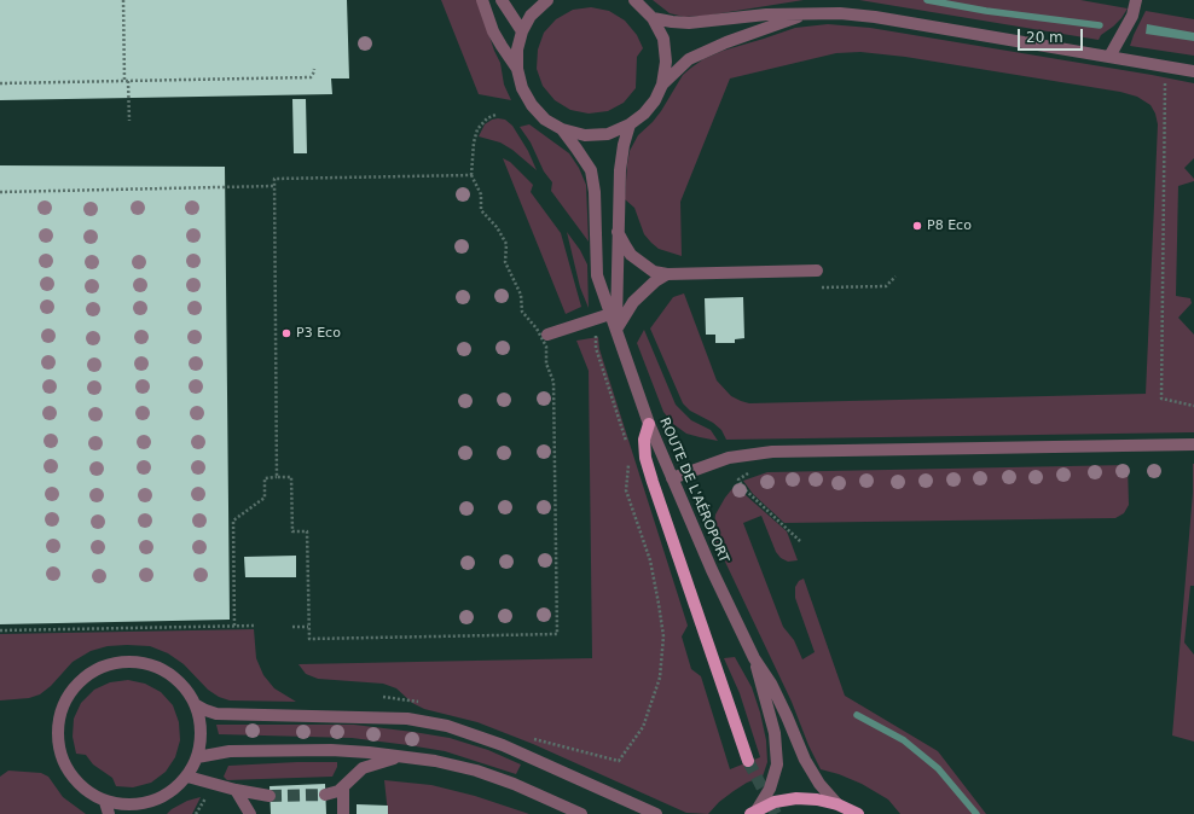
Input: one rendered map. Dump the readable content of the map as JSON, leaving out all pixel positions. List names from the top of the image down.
{
  "streets": {
    "main road": ["ROUTE DE L'AÉROPORT"]
  },
  "places": ["P8 Eco", "P3 Eco"],
  "scale_bar": "20 m"
}
